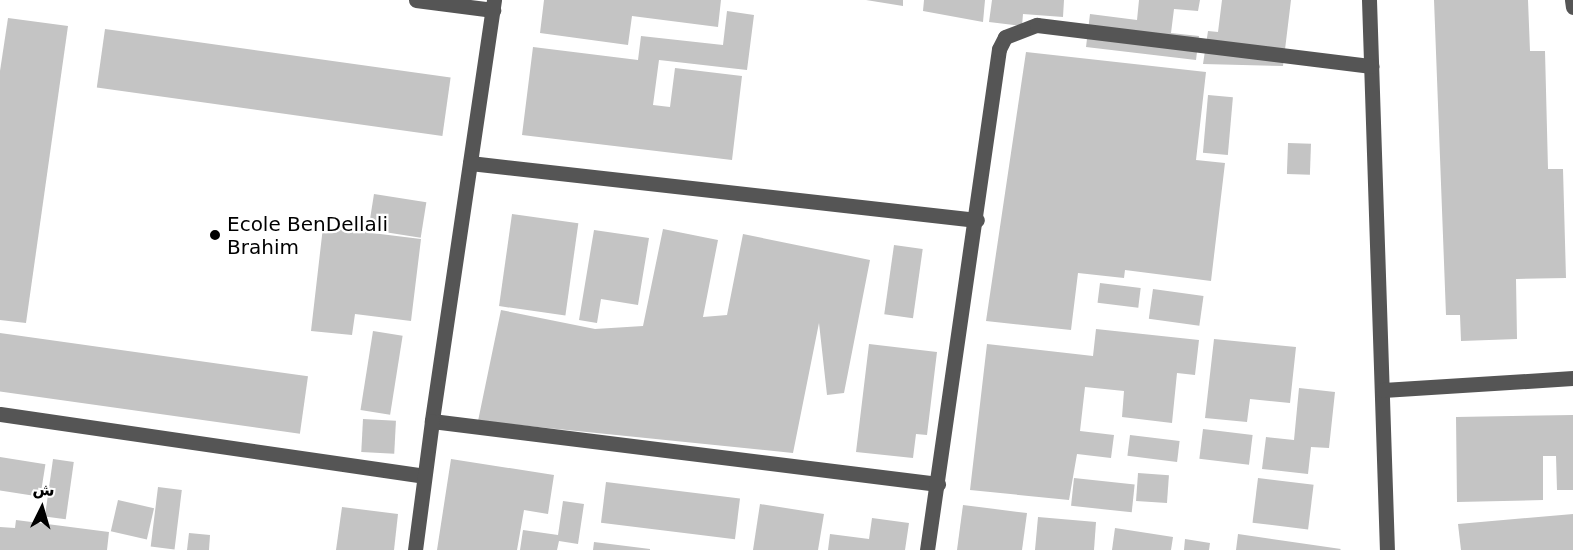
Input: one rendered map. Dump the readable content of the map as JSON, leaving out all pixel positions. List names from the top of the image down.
{
  "places": ["Ecole BenDellali Brahim"],
  "north": "top"
}
